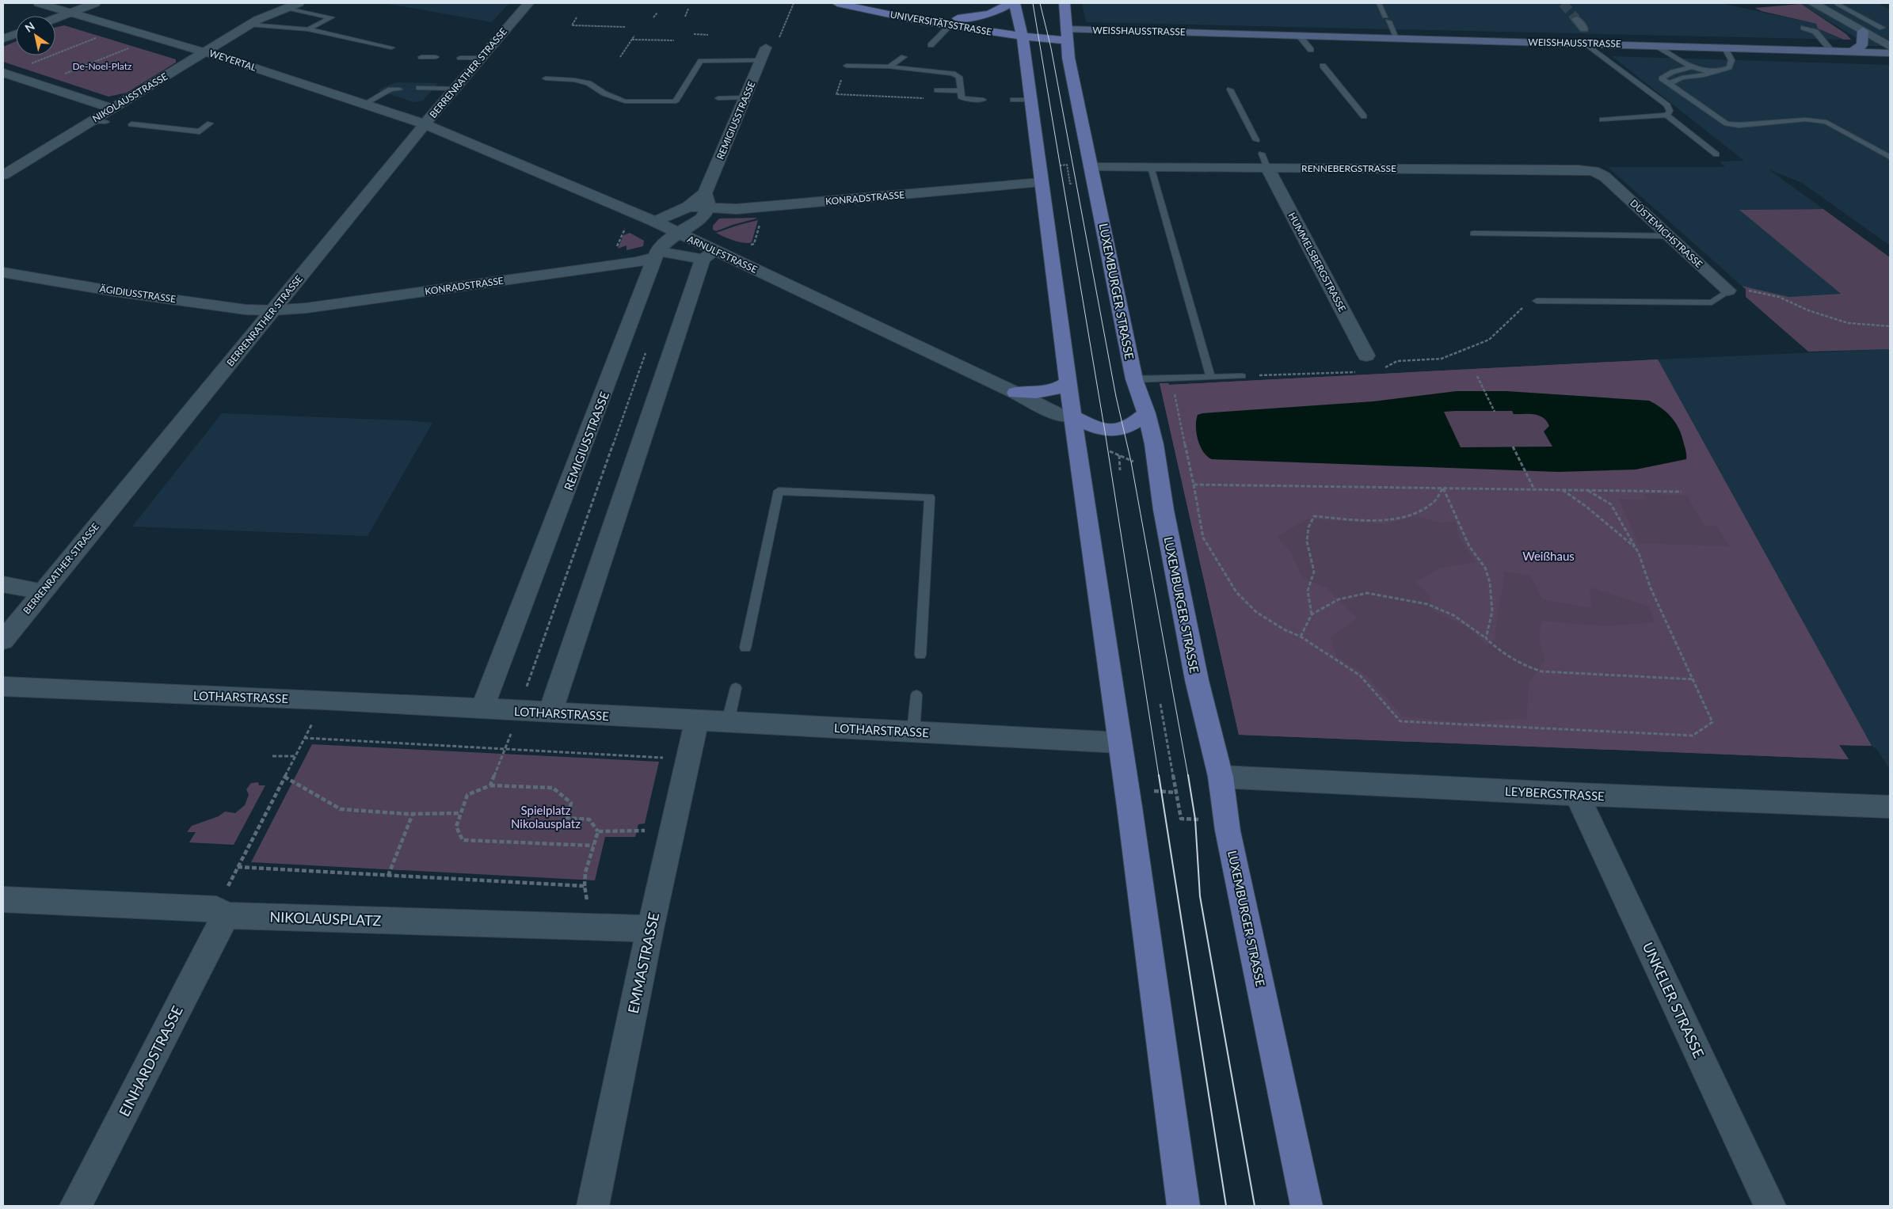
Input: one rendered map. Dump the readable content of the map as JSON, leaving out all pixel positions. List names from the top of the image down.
{
  "streets": {
    "main road": ["UNIVERSITÄTSSTRASSE", "WEISSHAUSSTRASSE", "LUXEMBURGER STRASSE"],
    "street": [
      "WEYERTAL",
      "BERRENRATHER STRASSE",
      "NIKOLAUSSTRASSE",
      "REMIGIUSSTRASSE",
      "RENNEBERGSTRASSE",
      "KONRADSTRASSE",
      "DÜSTEMICHSTRASSE",
      "ARNULFSTRASSE",
      "HUMMELSBERGSTRASSE",
      "ÄGIDIUSSTRASSE",
      "LOTHARSTRASSE",
      "LEYBERGSTRASSE",
      "NIKOLAUSPLATZ",
      "EMMASTRASSE",
      "UNKELER STRASSE",
      "EINHARDSTRASSE"
    ]
  },
  "crossings": [
    ["UNIVERSITÄTSSTRASSE", "WEISSHAUSSTRASSE"],
    ["WEISSHAUSSTRASSE", "LUXEMBURGER STRASSE"],
    ["WEYERTAL", "BERRENRATHER STRASSE"],
    ["WEYERTAL", "NIKOLAUSSTRASSE"],
    ["WEYERTAL", "ARNULFSTRASSE"],
    ["BERRENRATHER STRASSE", "KONRADSTRASSE"],
    ["BERRENRATHER STRASSE", "ARNULFSTRASSE"],
    ["BERRENRATHER STRASSE", "ÄGIDIUSSTRASSE"],
    ["REMIGIUSSTRASSE", "KONRADSTRASSE"],
    ["REMIGIUSSTRASSE", "ARNULFSTRASSE"],
    ["REMIGIUSSTRASSE", "LOTHARSTRASSE"],
    ["RENNEBERGSTRASSE", "DÜSTEMICHSTRASSE"],
    ["RENNEBERGSTRASSE", "HUMMELSBERGSTRASSE"],
    ["RENNEBERGSTRASSE", "LUXEMBURGER STRASSE"],
    ["KONRADSTRASSE", "ARNULFSTRASSE"],
    ["KONRADSTRASSE", "ÄGIDIUSSTRASSE"],
    ["LUXEMBURGER STRASSE", "LEYBERGSTRASSE"],
    ["LOTHARSTRASSE", "EMMASTRASSE"],
    ["LEYBERGSTRASSE", "UNKELER STRASSE"],
    ["NIKOLAUSPLATZ", "EMMASTRASSE"],
    ["NIKOLAUSPLATZ", "EINHARDSTRASSE"]
  ],
  "parks": ["De-Noel-Platz", "Weißhaus", "Spielplatz Nikolausplatz"],
  "north": "top left"
}
